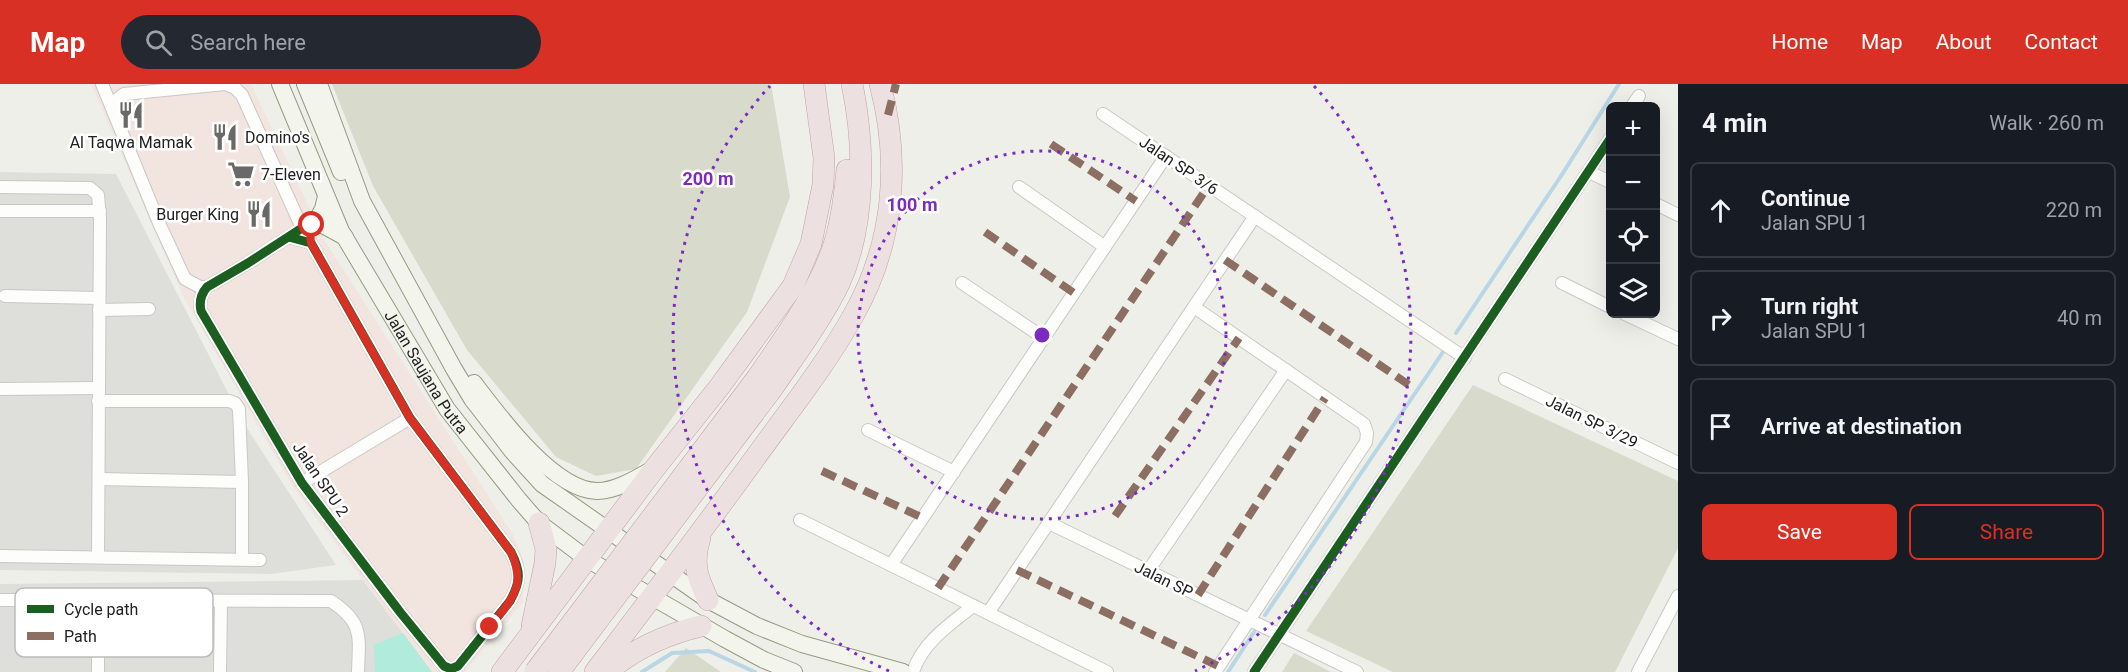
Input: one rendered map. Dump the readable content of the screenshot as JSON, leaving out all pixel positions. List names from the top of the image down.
{
  "streets": {
    "main road": ["Jalan Saujana Putra"],
    "street": [
      "Jalan SP 3/6",
      "Jalan SP 3/29",
      "Jalan SPU 2",
      "Jalan SP"
    ]
  },
  "places": {
    "restaurant": ["Al Taqwa Mamak", "Domino's", "Burger King"],
    "supermarket": ["7-Eleven"]
  },
  "legend": ["Cycle path", "Path"],
  "page": {
    "header": "Map",
    "search": "Search here",
    "nav": [
      "Home",
      "Map",
      "About",
      "Contact"
    ],
    "heading": ["4 min", "Walk · 260 m"],
    "map_buttons": ["+", "−"],
    "list": [
      ["Continue", "Jalan SPU 1", "220 m"],
      ["Turn right", "Jalan SPU 1", "40 m"],
      "Arrive at destination"
    ],
    "buttons": ["Save", "Share"]
  },
  "rings": ["200 m", "100 m"]
}
